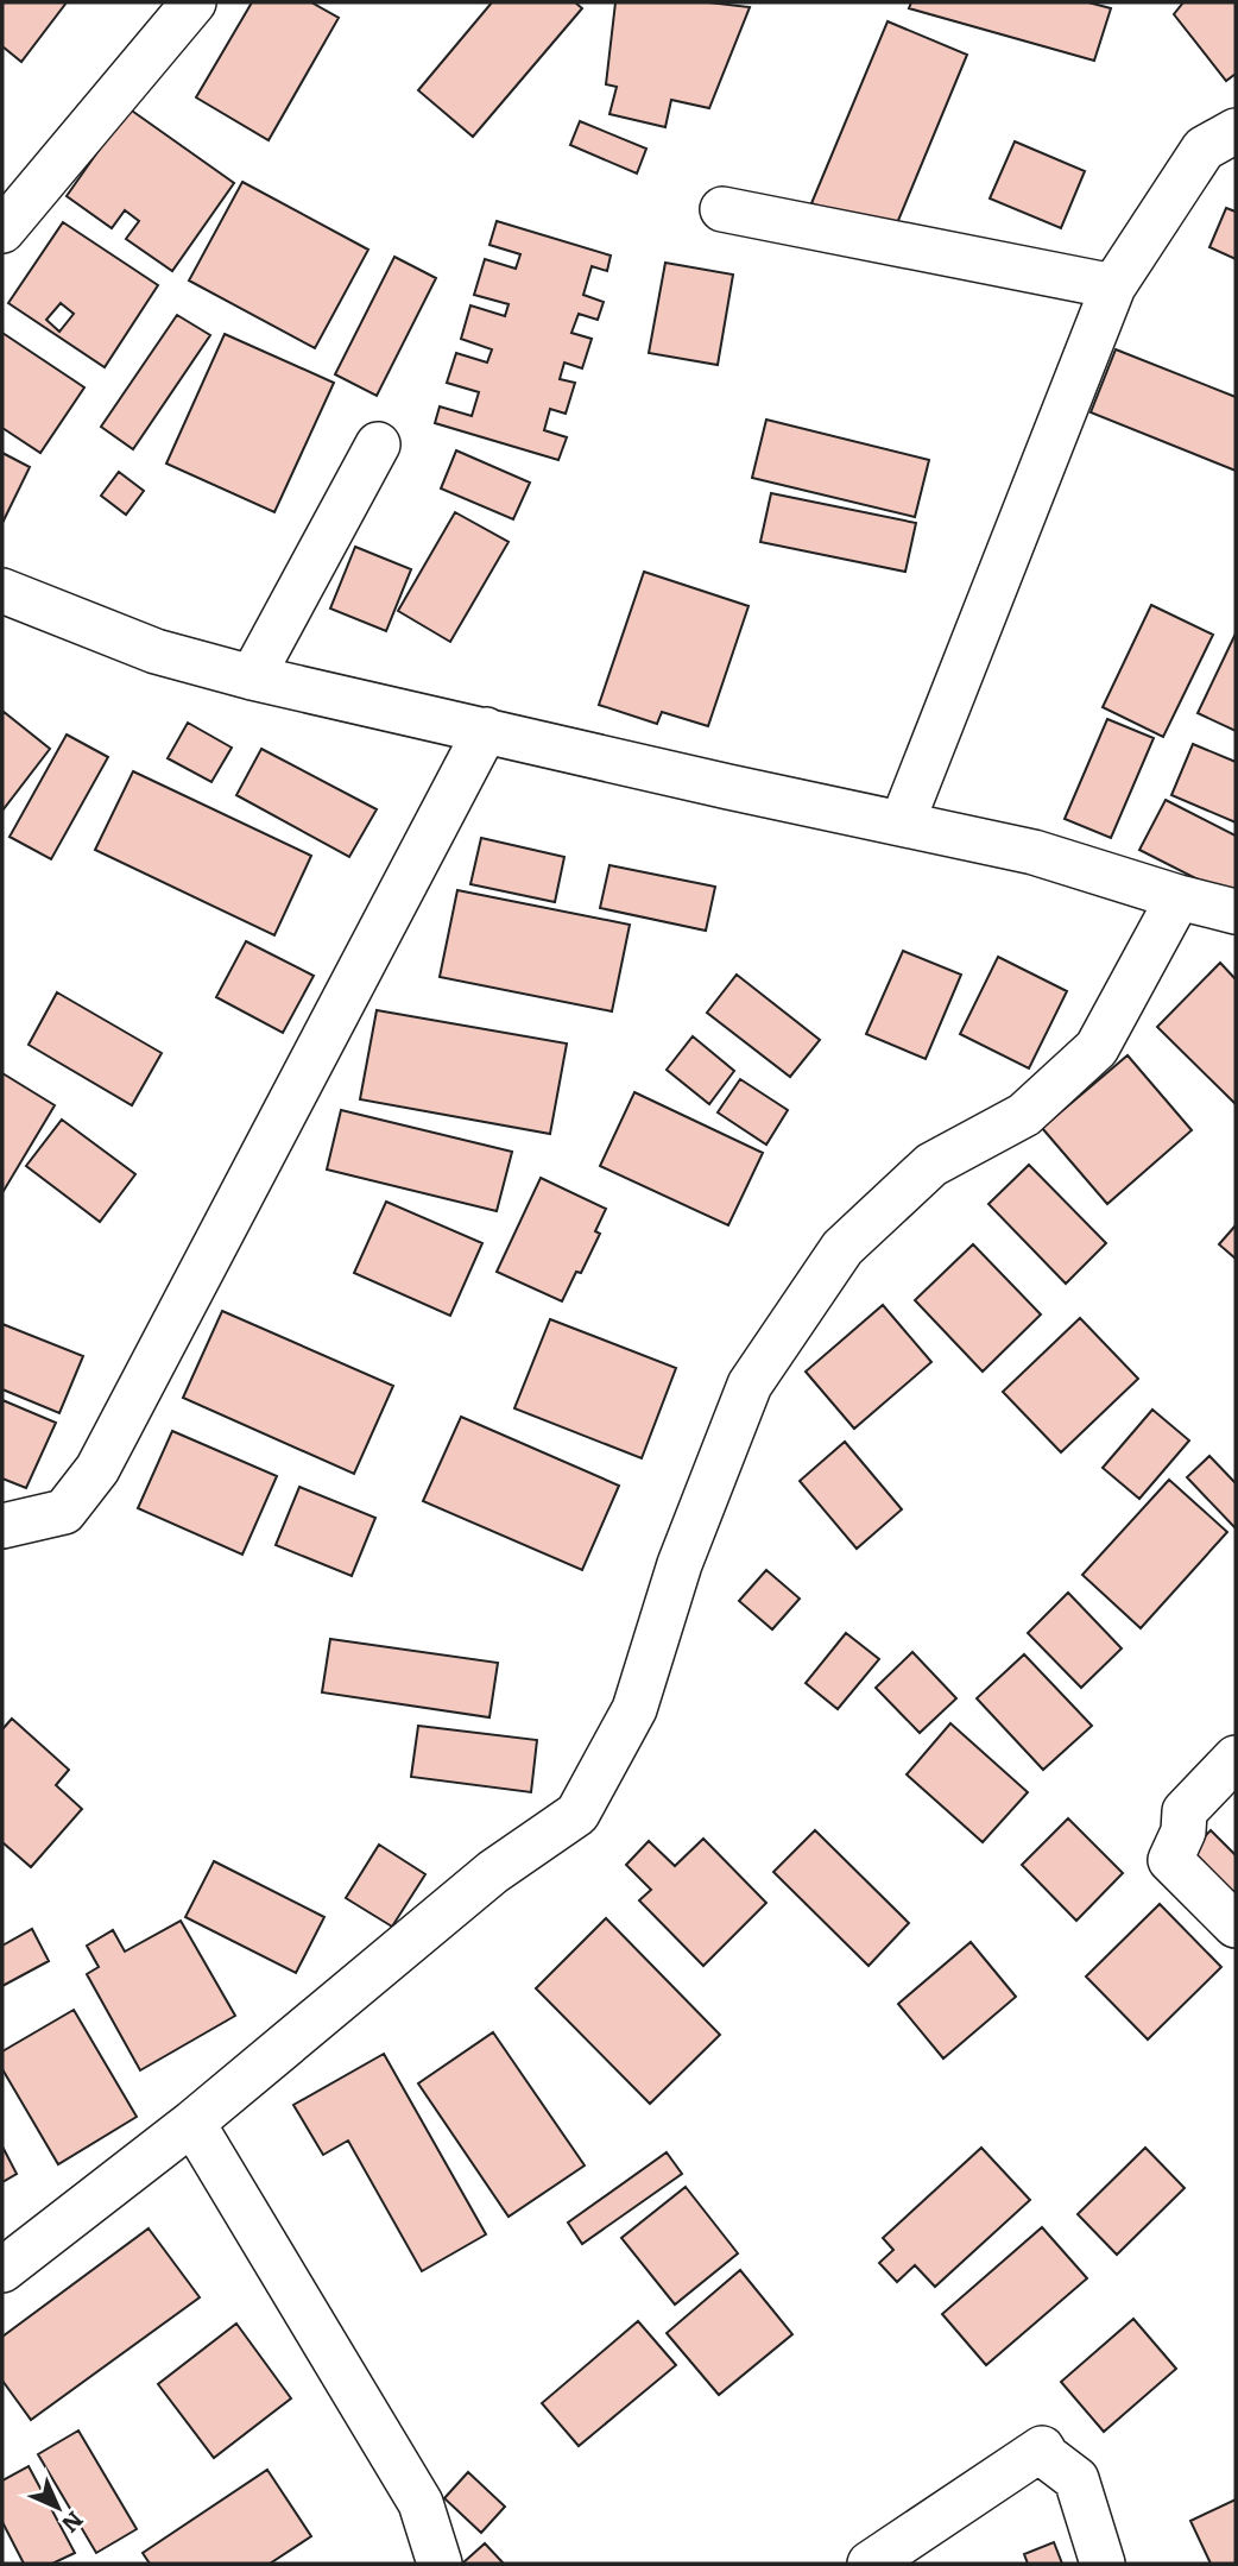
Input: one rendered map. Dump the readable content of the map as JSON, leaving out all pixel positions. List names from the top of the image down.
{
  "north": "bottom right"
}
